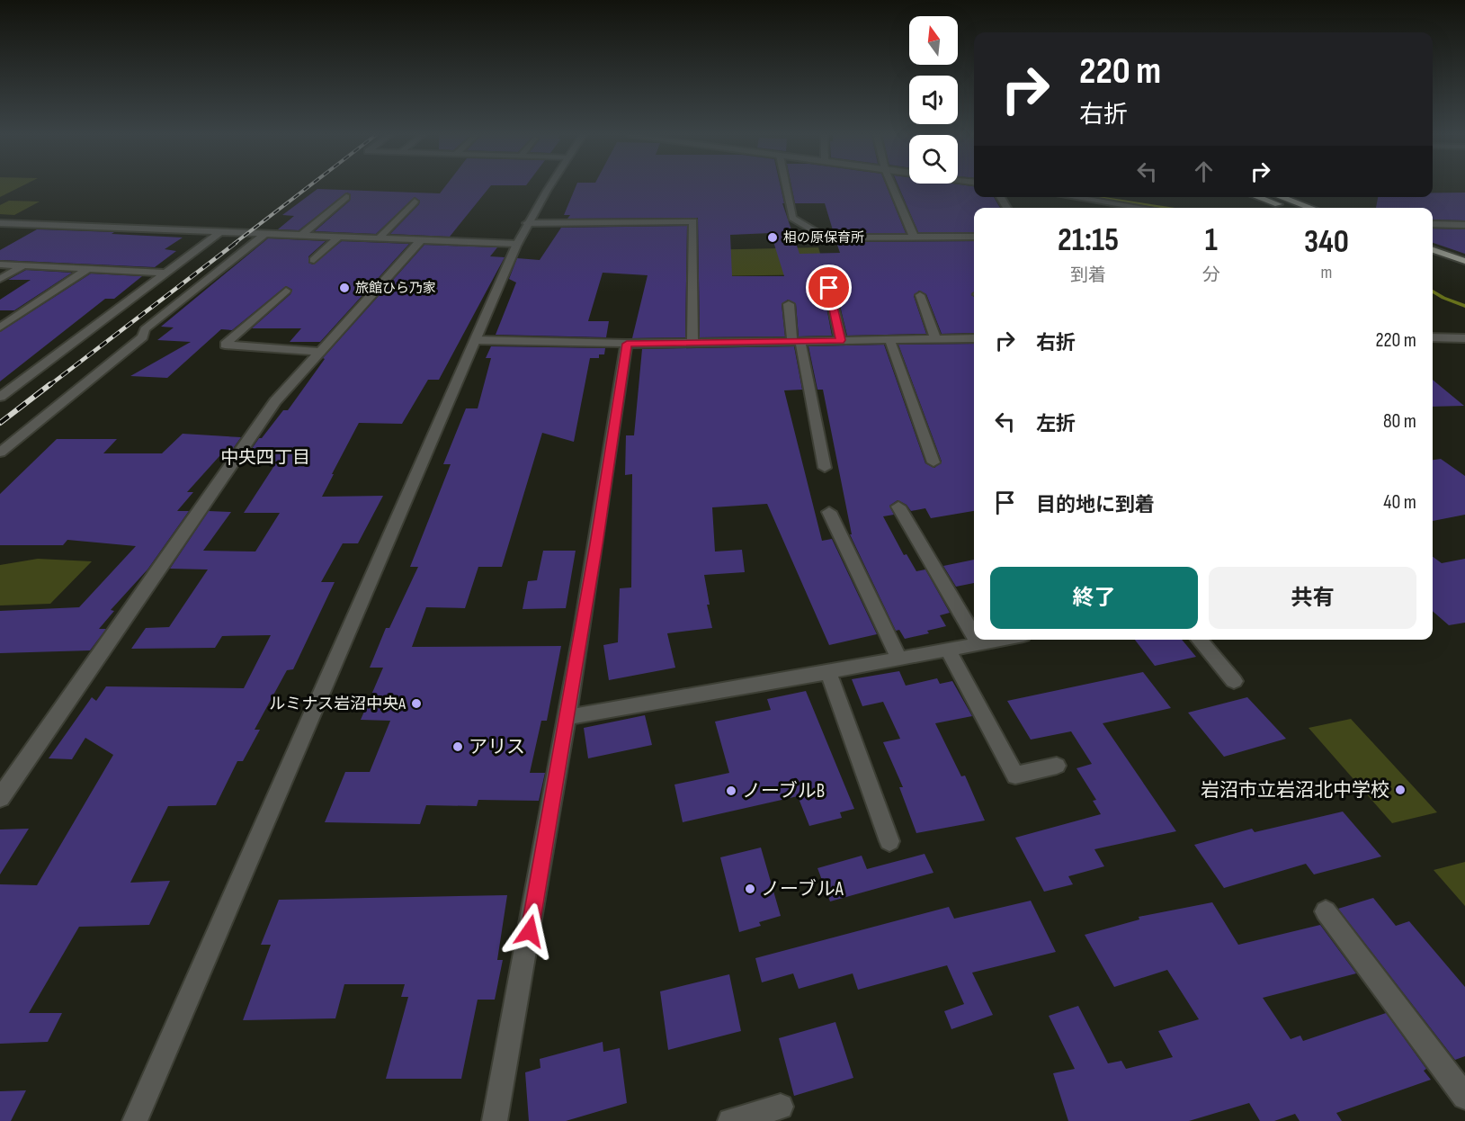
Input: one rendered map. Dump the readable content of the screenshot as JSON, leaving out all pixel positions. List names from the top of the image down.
{
  "districts": ["中央四丁目"],
  "places": [
    "相の原保育所",
    "旅館ひら乃家",
    "ルミナス岩沼中央A",
    "アリス",
    "岩沼市立岩沼北中学校",
    "ノーブルB",
    "ノーブルA"
  ],
  "north": "top",
  "page": {
    "turn": ["220 m", "右折"],
    "eta": [
      "21:15",
      "到着",
      "1",
      "分",
      "340",
      "m"
    ],
    "list": [
      {
        "name": "右折",
        "value": "220 m"
      },
      {
        "name": "左折",
        "value": "80 m"
      },
      {
        "name": "目的地に到着",
        "value": "40 m"
      }
    ],
    "buttons": ["終了", "共有"]
  }
}
